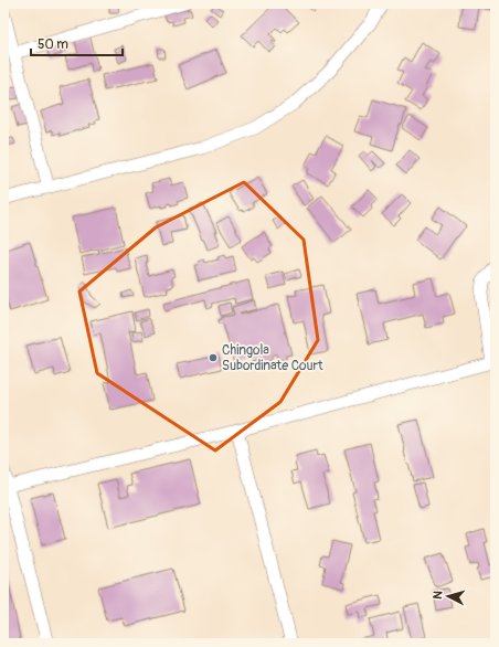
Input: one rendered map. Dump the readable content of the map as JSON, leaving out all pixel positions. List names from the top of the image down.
{
  "places": ["Chingola Subordinate Court"],
  "scale_bar": "50 m",
  "north": "left"
}
